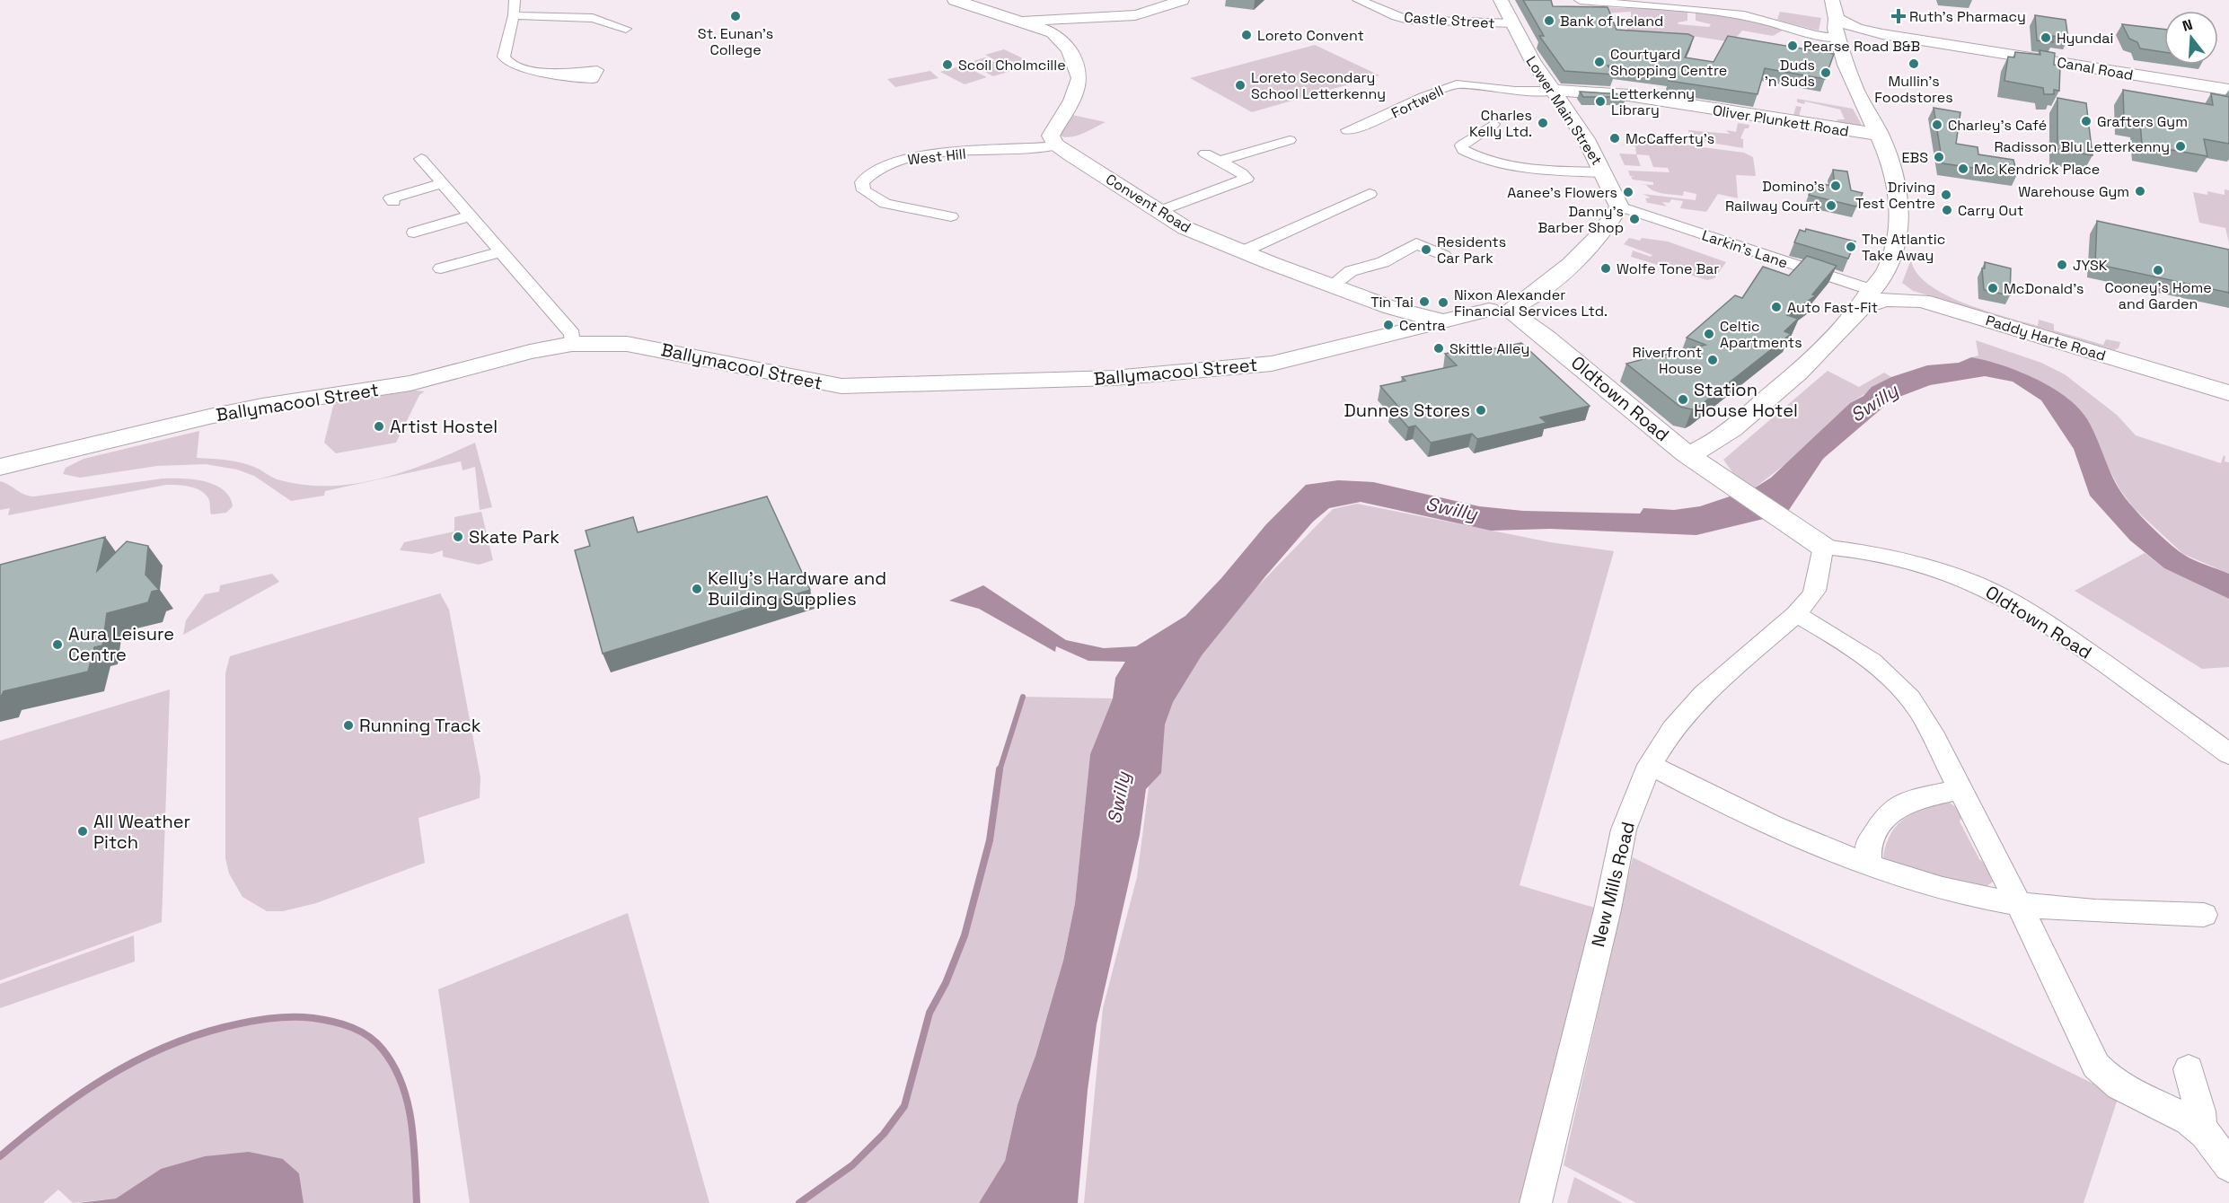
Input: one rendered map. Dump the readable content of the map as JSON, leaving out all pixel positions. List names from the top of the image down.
{
  "streets": {
    "main road": [
      "Canal Road",
      "Lower Main Street",
      "Oliver Plunkett Road",
      "Convent Road",
      "Paddy Harte Road",
      "Ballymacool Street",
      "Oldtown Road"
    ],
    "street": [
      "Castle Street",
      "Fortwell",
      "West Hill",
      "Larkin's Lane",
      "New Mills Road"
    ]
  },
  "crossings": [
    ["Castle Street", "Lower Main Street"],
    ["Fortwell", "Lower Main Street"],
    ["Fortwell", "Oliver Plunkett Road"],
    ["Lower Main Street", "Oliver Plunkett Road"],
    ["Lower Main Street", "Larkin's Lane"],
    ["West Hill", "Convent Road"],
    ["Larkin's Lane", "Paddy Harte Road"],
    ["Ballymacool Street", "Oldtown Road"],
    ["Oldtown Road", "New Mills Road"]
  ],
  "water": ["Swilly"],
  "places": {
    "other": [
      "St. Eunan's College",
      "Bank of Ireland",
      "Loreto Convent",
      "Hyundai",
      "Pearse Road B&B",
      "Courtyard Shopping Centre",
      "Mullin's Foodstores",
      "Scoil Cholmcille",
      "Duds 'n Suds",
      "Loreto Secondary School Letterkenny",
      "Letterkenny Library",
      "Grafters Gym",
      "Charles Kelly Ltd.",
      "Charley's Café",
      "McCafferty’s",
      "Radisson Blu Letterkenny",
      "EBS",
      "Mc Kendrick Place",
      "Domino's",
      "Warehouse Gym",
      "Aanee's Flowers",
      "Driving Test Centre",
      "Railway Court",
      "Carry Out",
      "Danny's Barber Shop",
      "The Atlantic Take Away",
      "Residents Car Park",
      "JYSK",
      "Wolfe Tone Bar",
      "Cooney's Home and Garden",
      "McDonald's",
      "Tin Tai",
      "Nixon Alexander Financial Services Ltd.",
      "Auto Fast-Fit",
      "Centra",
      "Celtic Apartments",
      "Skittle Alley",
      "Riverfront House",
      "Station House Hotel",
      "Dunnes Stores",
      "Artist Hostel",
      "Skate Park",
      "Kelly's Hardware and Building Supplies",
      "Aura Leisure Centre",
      "Running Track",
      "All Weather Pitch"
    ],
    "health": ["Ruth's Pharmacy"]
  },
  "north": "top"
}
